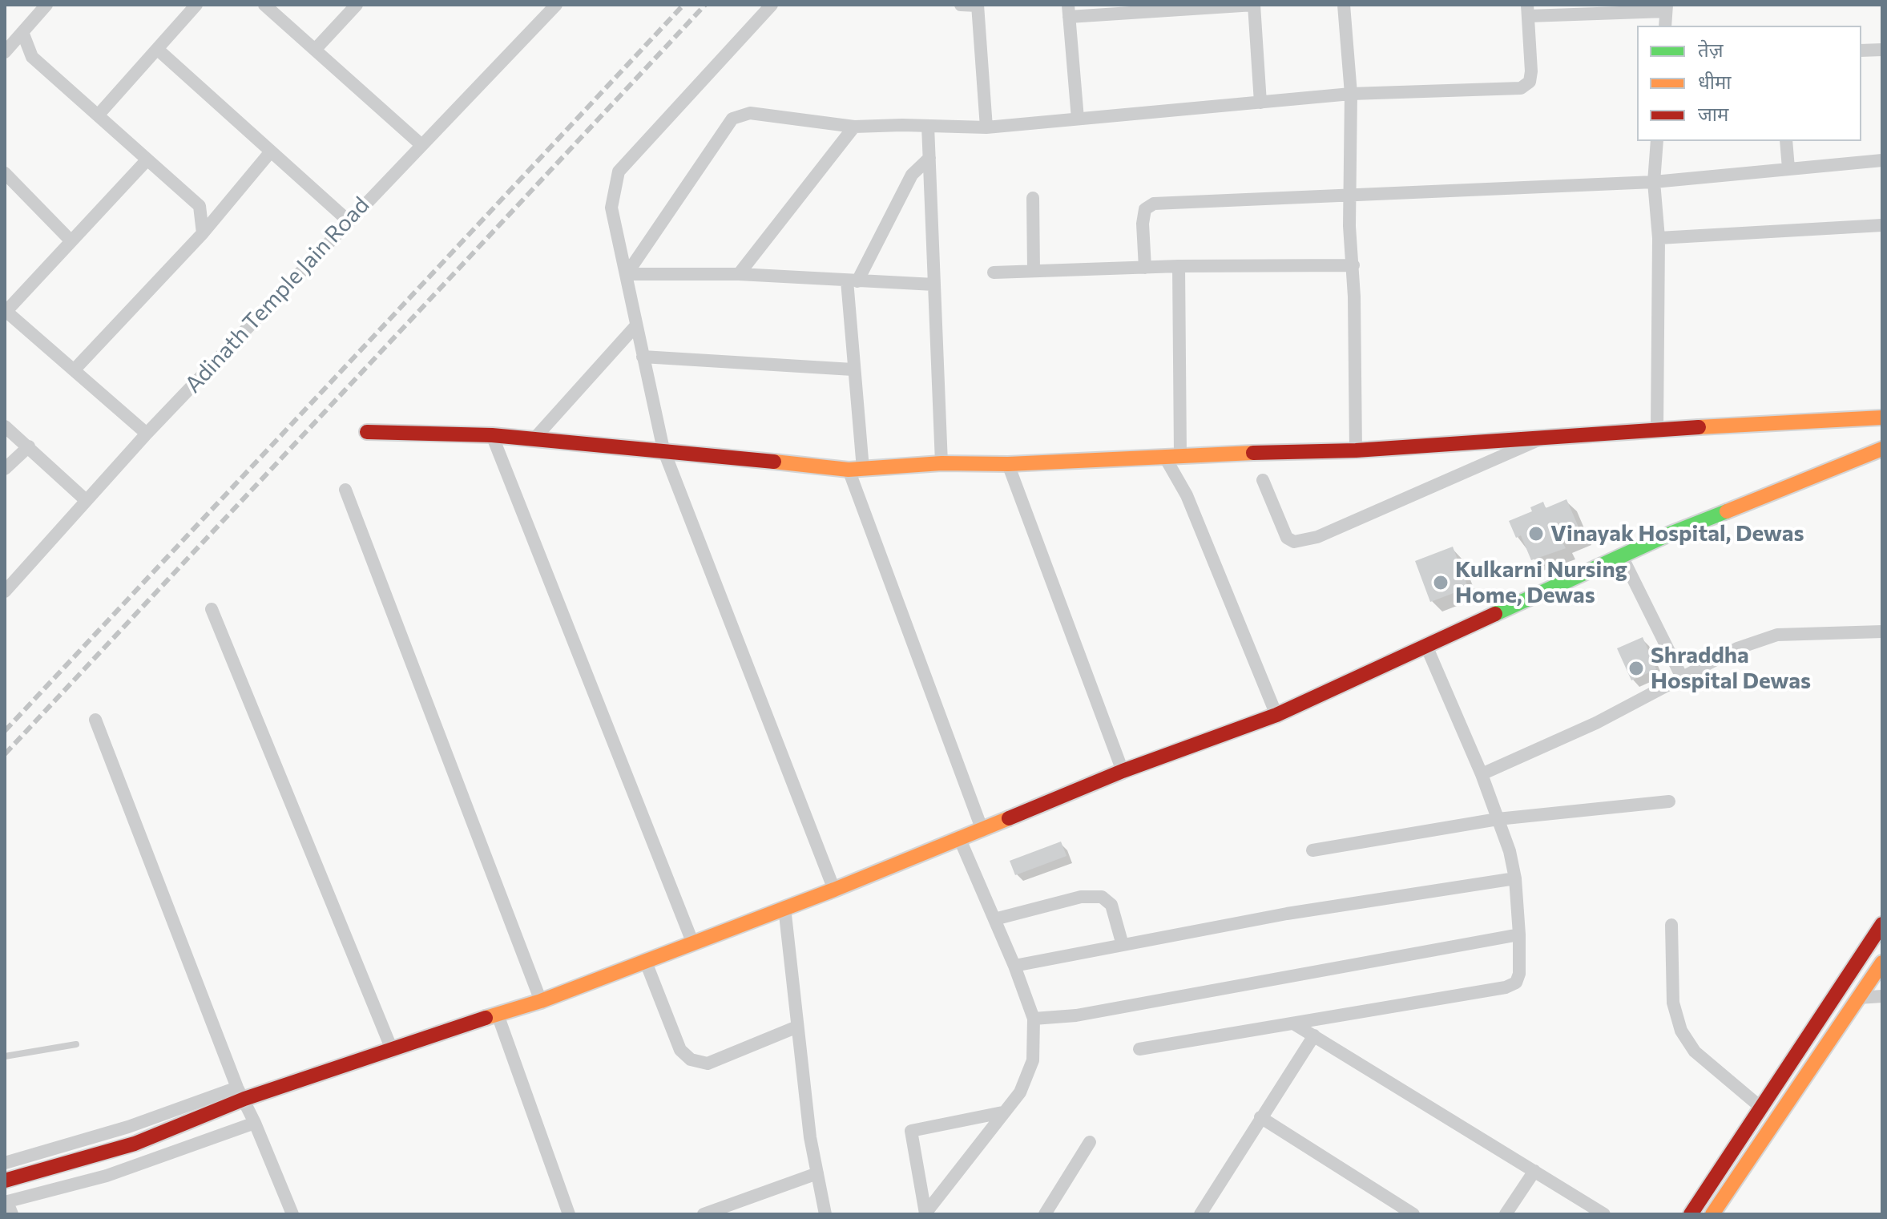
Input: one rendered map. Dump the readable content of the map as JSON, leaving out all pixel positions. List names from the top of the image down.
{
  "streets": {
    "street": ["Adinath Temple Jain Road"]
  },
  "places": ["Vinayak Hospital, Dewas", "Kulkarni Nursing Home, Dewas", "Shraddha Hospital Dewas"],
  "legend": ["तेज़", "धीमा", "जाम"]
}
